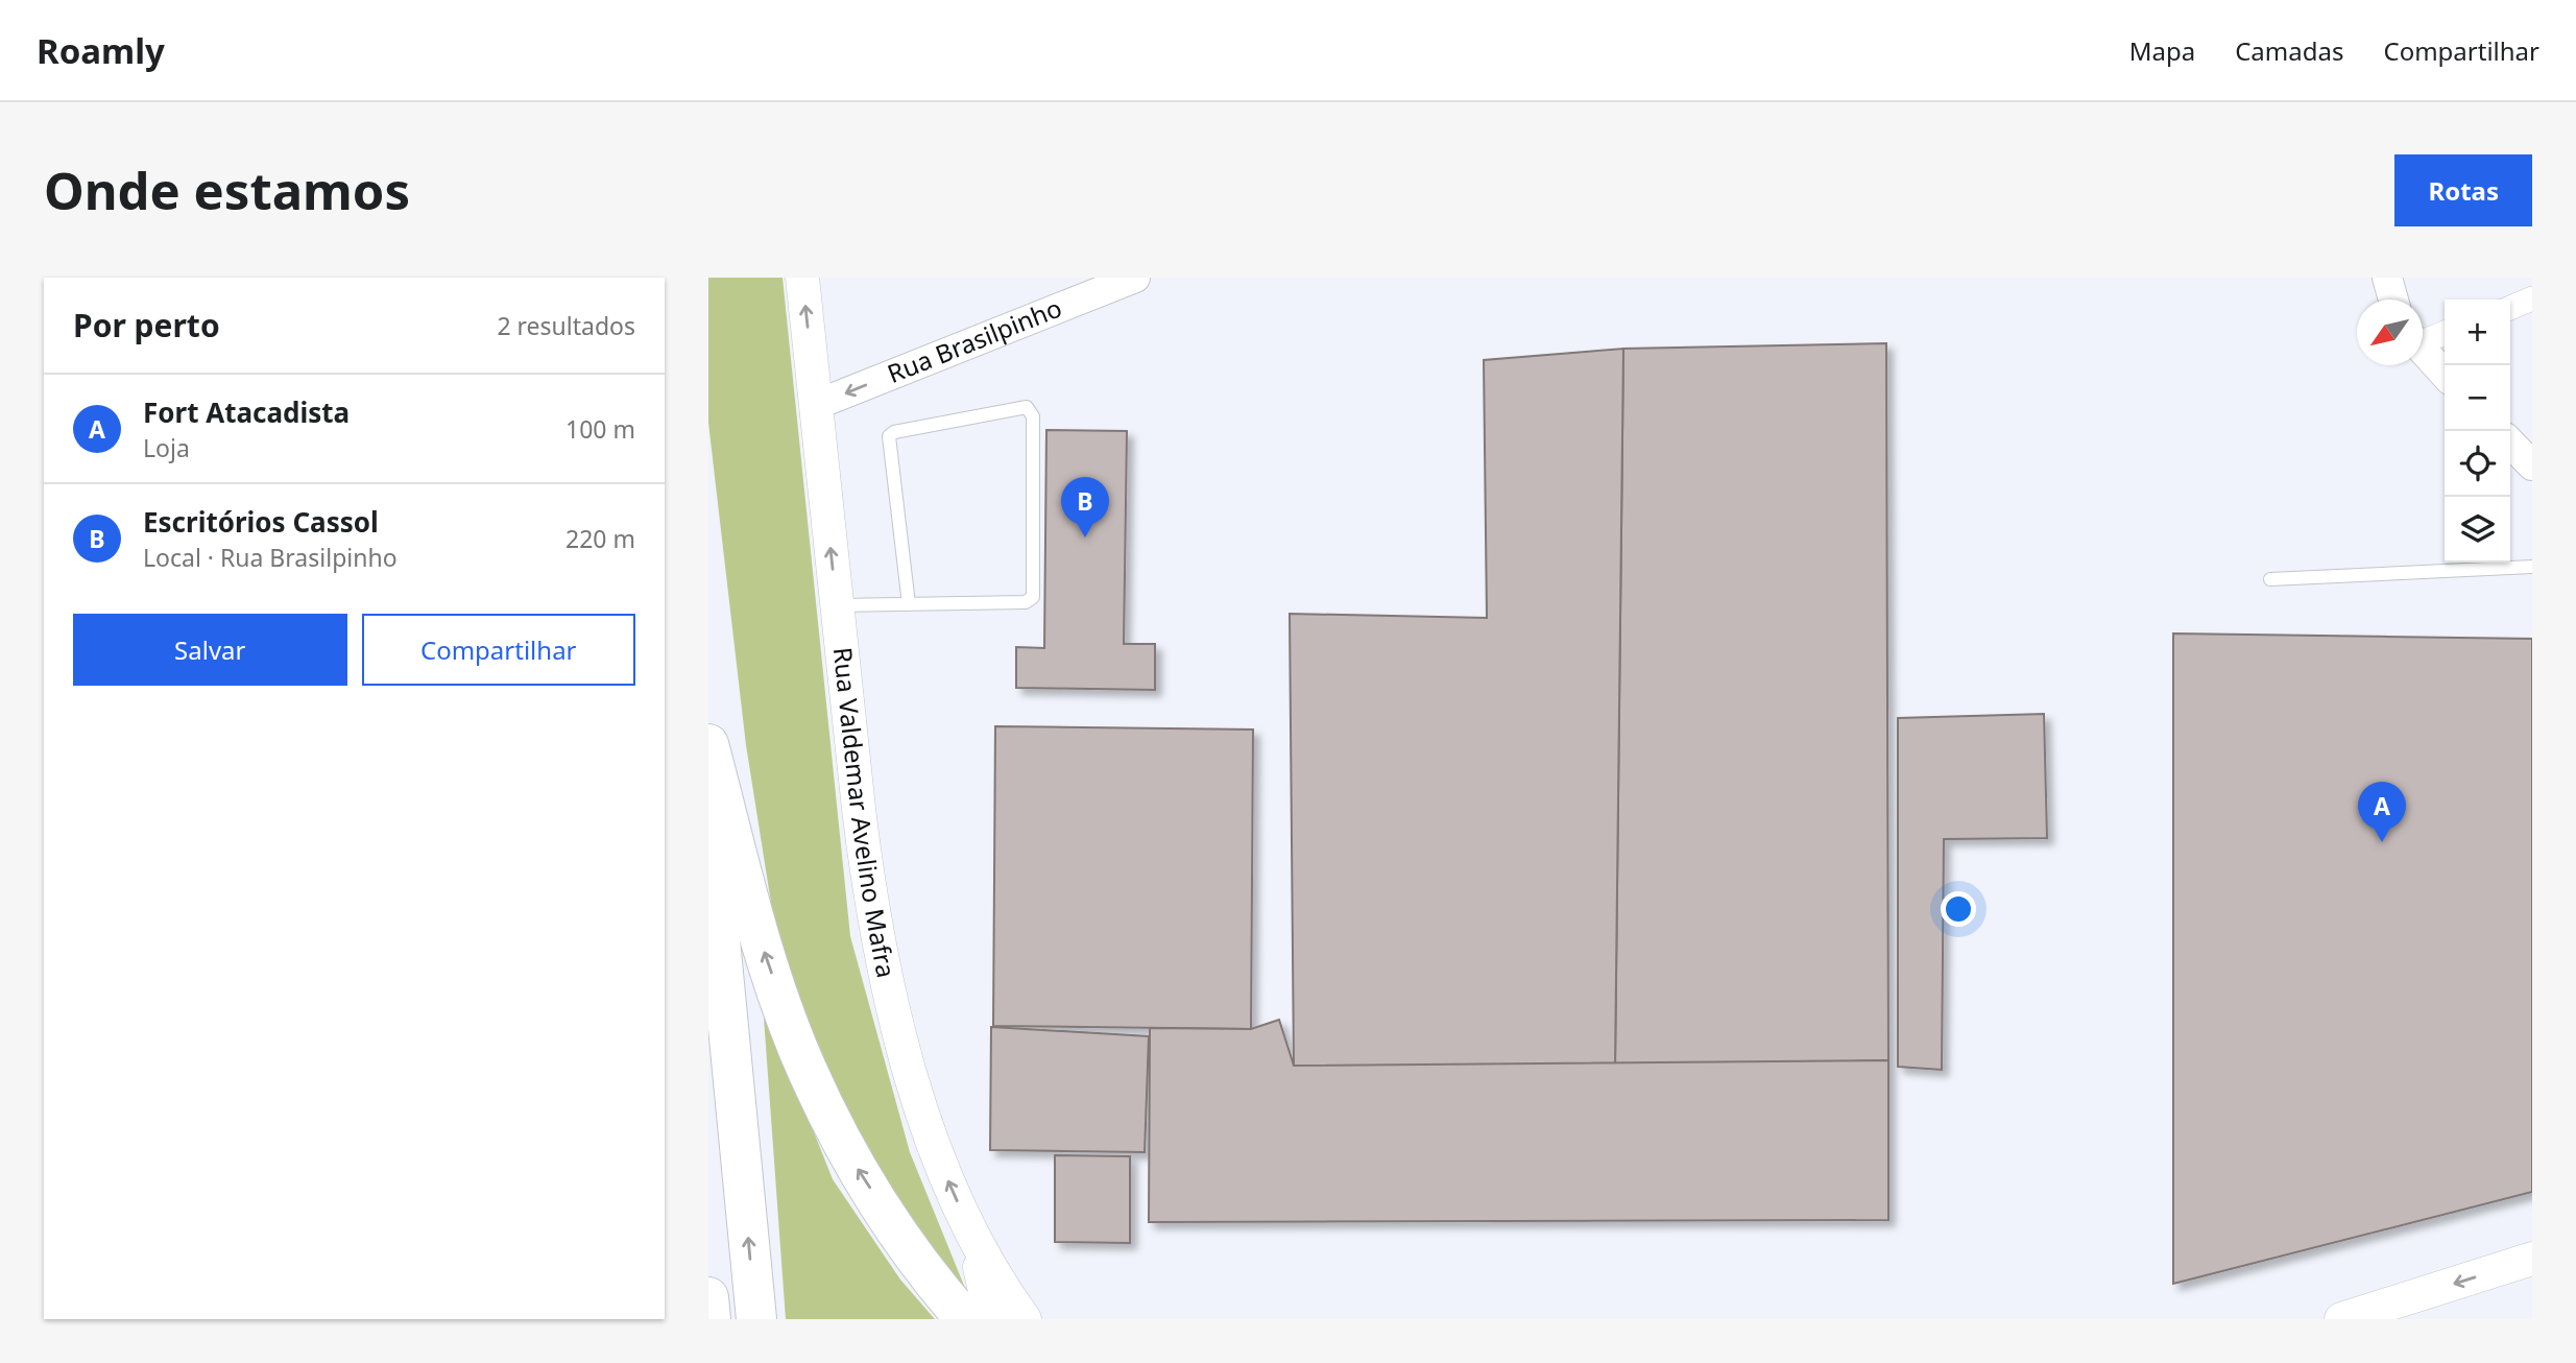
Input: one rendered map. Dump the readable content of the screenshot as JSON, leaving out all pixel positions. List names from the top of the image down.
{
  "streets": {
    "main road": ["Rua Valdemar Avelino Mafra"],
    "street": ["Rua Brasilpinho"]
  },
  "crossings": [
    ["Rua Brasilpinho", "Rua Valdemar Avelino Mafra"]
  ],
  "one_way": ["Rua Brasilpinho", "Rua Valdemar Avelino Mafra"],
  "north": "bottom left",
  "page": {
    "header": "Roamly",
    "nav": ["Mapa", "Camadas", "Compartilhar"],
    "buttons": [
      "Rotas",
      ["Salvar", "Compartilhar"]
    ],
    "title": "Onde estamos",
    "heading": ["Por perto", "2 resultados"],
    "map_buttons": ["+", "−"],
    "list": [
      {
        "mark": "A",
        "name": "Fort Atacadista",
        "note": "Loja",
        "value": "100 m"
      },
      {
        "mark": "B",
        "name": "Escritórios Cassol",
        "note": "Local · Rua Brasilpinho",
        "value": "220 m"
      }
    ],
    "pins": ["B", "A"]
  }
}
